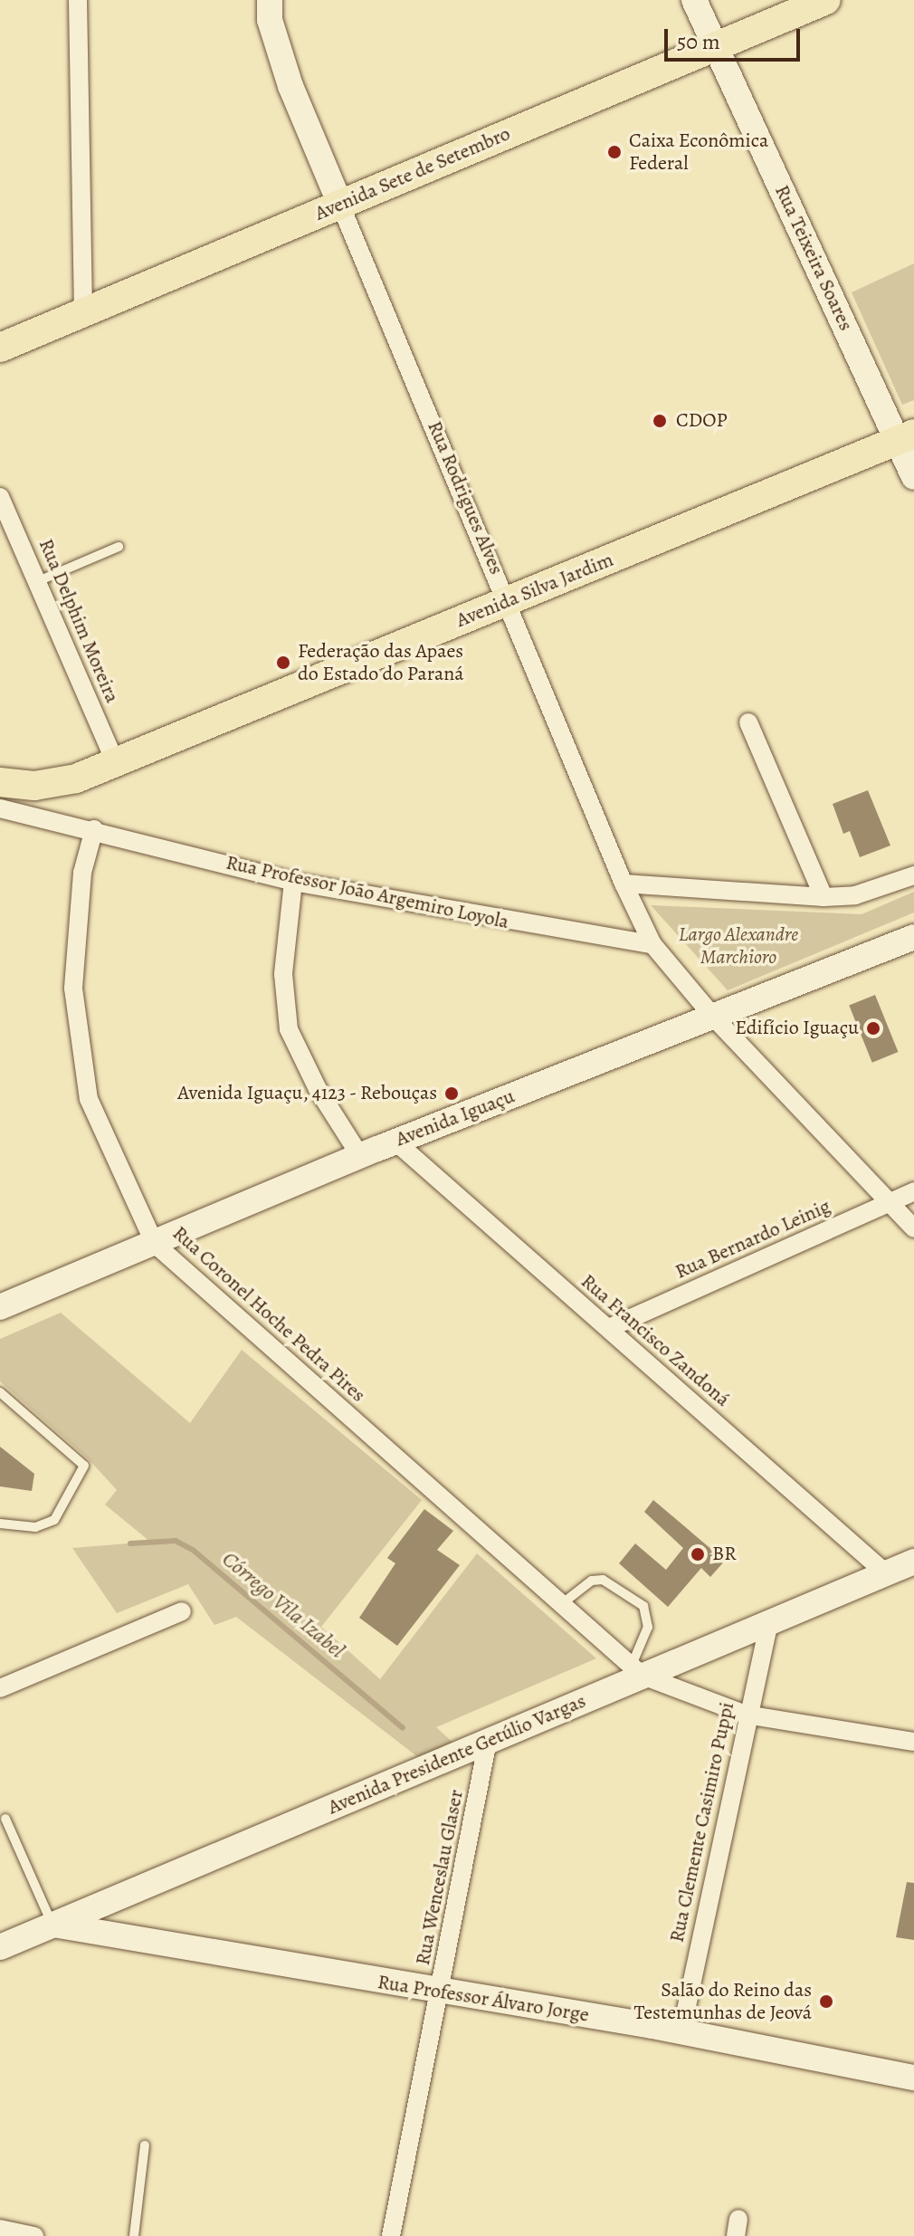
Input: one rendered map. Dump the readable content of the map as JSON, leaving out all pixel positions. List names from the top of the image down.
{
  "streets": {
    "main road": [
      "Avenida Sete de Setembro",
      "Rua Teixeira Soares",
      "Rua Rodrigues Alves",
      "Avenida Silva Jardim",
      "Avenida Iguaçu",
      "Avenida Presidente Getúlio Vargas",
      "Rua Professor Álvaro Jorge"
    ],
    "street": [
      "Rua Delphim Moreira",
      "Rua Professor João Argemiro Loyola",
      "Rua Bernardo Leinig",
      "Rua Coronel Hoche Pedra Pires",
      "Rua Francisco Zandoná",
      "Rua Clemente Casimiro Puppi",
      "Rua Wenceslau Glaser"
    ]
  },
  "crossings": [
    ["Avenida Sete de Setembro", "Rua Teixeira Soares"],
    ["Avenida Sete de Setembro", "Rua Rodrigues Alves"],
    ["Rua Teixeira Soares", "Avenida Silva Jardim"],
    ["Rua Rodrigues Alves", "Avenida Silva Jardim"],
    ["Rua Rodrigues Alves", "Rua Professor João Argemiro Loyola"],
    ["Rua Rodrigues Alves", "Avenida Iguaçu"],
    ["Rua Rodrigues Alves", "Rua Bernardo Leinig"],
    ["Avenida Silva Jardim", "Rua Delphim Moreira"],
    ["Rua Professor João Argemiro Loyola", "Rua Coronel Hoche Pedra Pires"],
    ["Avenida Iguaçu", "Rua Coronel Hoche Pedra Pires"],
    ["Avenida Iguaçu", "Rua Francisco Zandoná"],
    ["Rua Bernardo Leinig", "Rua Francisco Zandoná"],
    ["Rua Coronel Hoche Pedra Pires", "Avenida Presidente Getúlio Vargas"],
    ["Rua Francisco Zandoná", "Avenida Presidente Getúlio Vargas"],
    ["Avenida Presidente Getúlio Vargas", "Rua Clemente Casimiro Puppi"],
    ["Avenida Presidente Getúlio Vargas", "Rua Wenceslau Glaser"],
    ["Avenida Presidente Getúlio Vargas", "Rua Professor Álvaro Jorge"],
    ["Rua Clemente Casimiro Puppi", "Rua Professor Álvaro Jorge"],
    ["Rua Wenceslau Glaser", "Rua Professor Álvaro Jorge"]
  ],
  "water": ["Córrego Vila Izabel"],
  "parks": ["Largo Alexandre Marchioro"],
  "places": [
    "Caixa Econômica Federal",
    "CDOP",
    "Federação das Apaes do Estado do Paraná",
    "Edifício Iguaçu",
    "Avenida Iguaçu, 4123 - Rebouças",
    "BR",
    "Salão do Reino das Testemunhas de Jeová"
  ],
  "scale_bar": "50 m"
}
